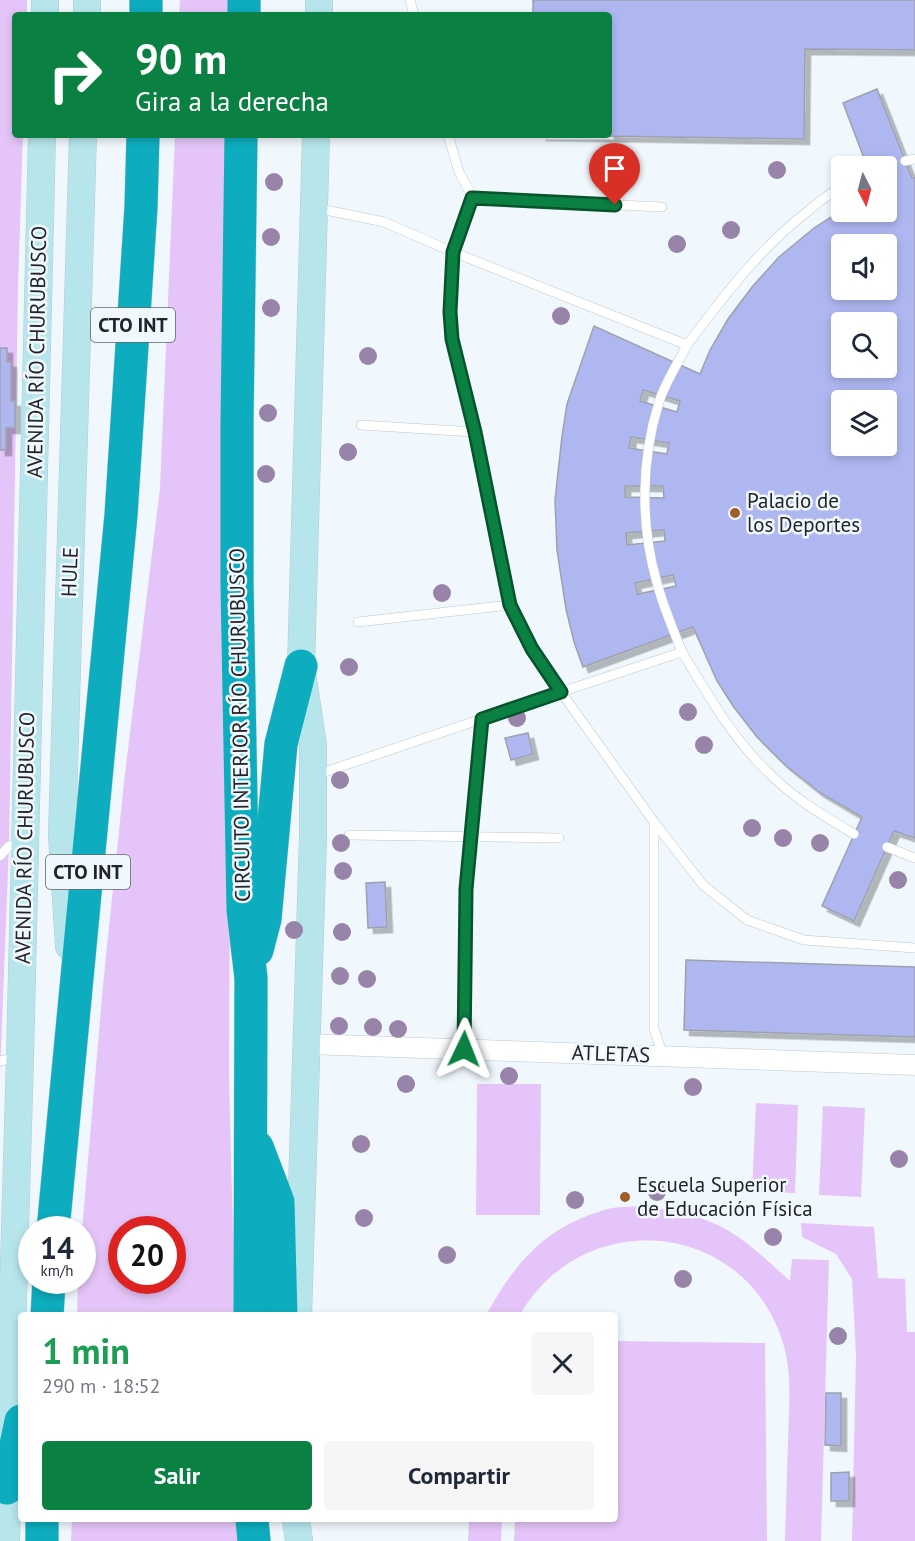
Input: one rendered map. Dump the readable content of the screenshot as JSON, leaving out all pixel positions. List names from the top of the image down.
{
  "streets": {
    "highway": ["CTO INT", "CIRCUITO INTERIOR RÍO CHURUBUSCO"],
    "main road": ["AVENIDA RÍO CHURUBUSCO", "HULE"],
    "street": ["ATLETAS"]
  },
  "crossings": [
    ["CTO INT", "HULE"]
  ],
  "places": ["Palacio de los Deportes", "Escuela Superior de Educación Física"],
  "north": "bottom",
  "page": {
    "turn": ["90 m", "Gira a la derecha"],
    "speed": "14 km/h",
    "limit": "20",
    "heading": ["1 min", "290 m · 18:52"],
    "buttons": ["Salir", "Compartir"]
  }
}
